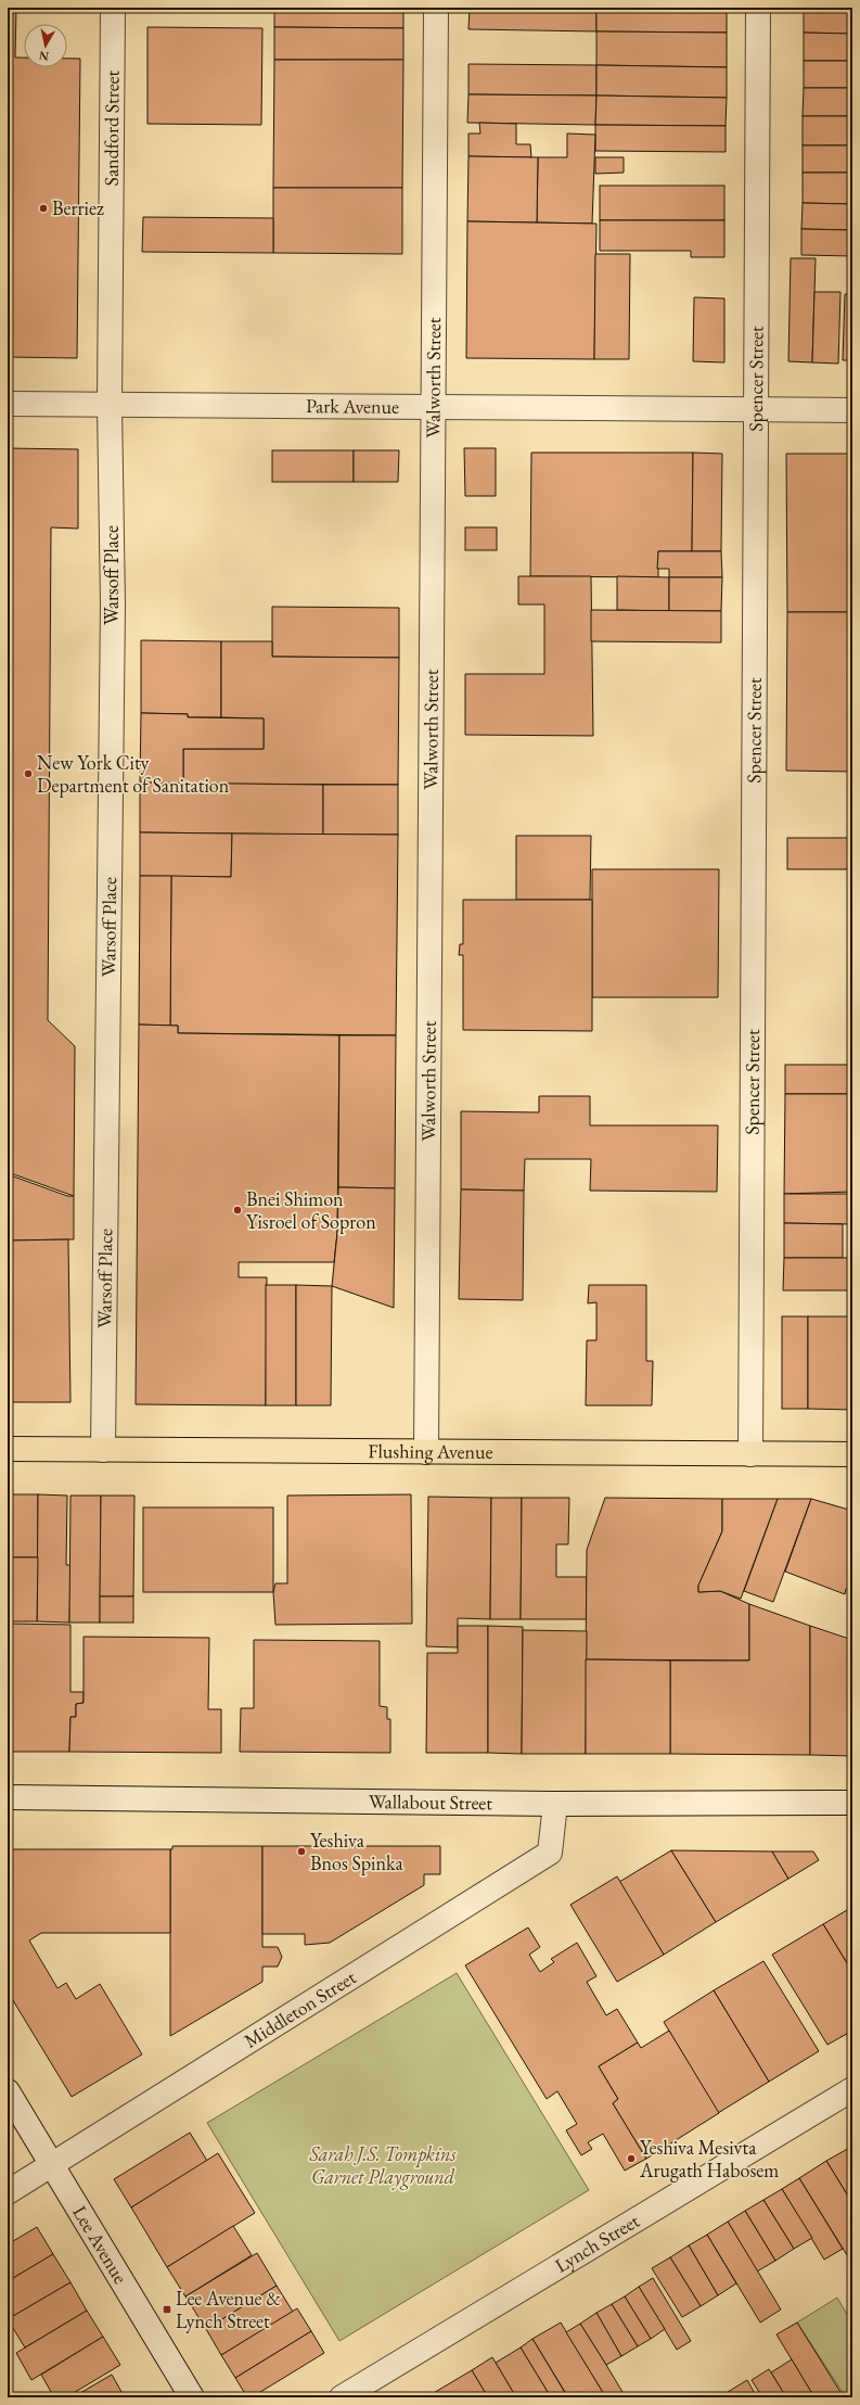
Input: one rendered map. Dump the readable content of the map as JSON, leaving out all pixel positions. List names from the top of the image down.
{
  "streets": {
    "main road": ["Flushing Avenue"],
    "street": [
      "Sandford Street",
      "Walworth Street",
      "Spencer Street",
      "Park Avenue",
      "Warsoff Place",
      "Wallabout Street",
      "Middleton Street",
      "Lynch Street",
      "Lee Avenue"
    ]
  },
  "crossings": [
    ["Sandford Street", "Park Avenue"],
    ["Sandford Street", "Warsoff Place"],
    ["Walworth Street", "Park Avenue"],
    ["Walworth Street", "Flushing Avenue"],
    ["Spencer Street", "Park Avenue"],
    ["Spencer Street", "Flushing Avenue"],
    ["Park Avenue", "Warsoff Place"],
    ["Warsoff Place", "Flushing Avenue"],
    ["Wallabout Street", "Middleton Street"],
    ["Middleton Street", "Lee Avenue"]
  ],
  "parks": ["Sarah J.S. Tompkins Garnet Playground"],
  "places": {
    "other": [
      "Berriez",
      "New York City Department of Sanitation",
      "Bnei Shimon Yisroel of Sopron",
      "Yeshiva Bnos Spinka",
      "Yeshiva Mesivta Arugath Habosem"
    ],
    "transit": ["Lee Avenue & Lynch Street"]
  },
  "north": "bottom"
}
